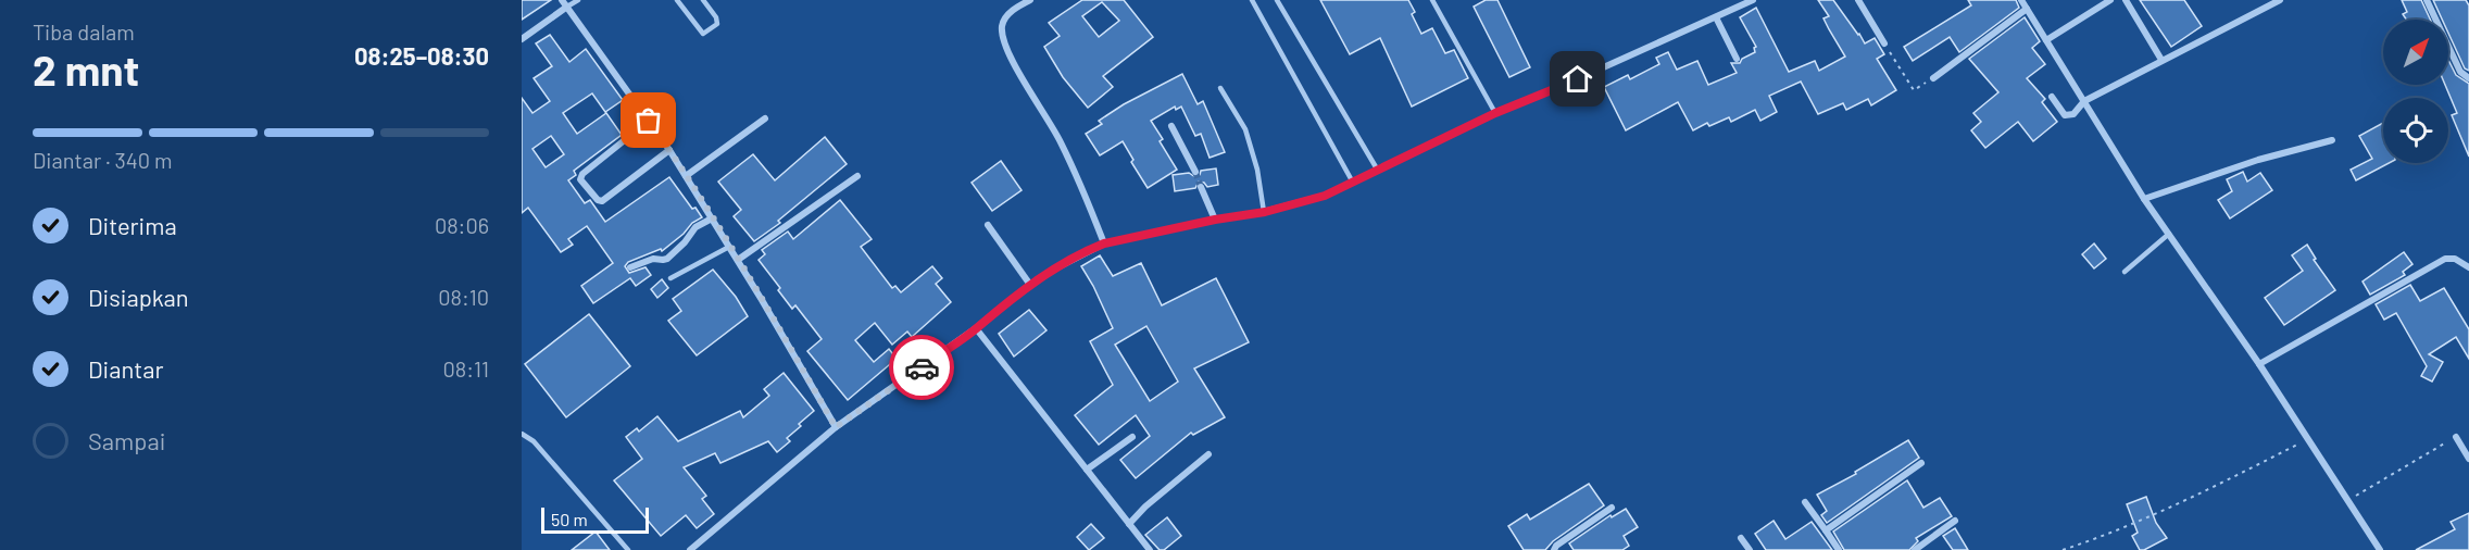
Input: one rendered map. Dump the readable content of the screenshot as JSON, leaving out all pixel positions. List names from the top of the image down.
{
  "scale_bar": "50 m",
  "north": "top right",
  "page": {
    "heading": ["2 mnt", "Tiba dalam", "08:25–08:30"],
    "bar": "Diantar · 340 m",
    "list": [
      ["Diterima", "08:06"],
      ["Disiapkan", "08:10"],
      ["Diantar", "08:11"],
      "Sampai"
    ],
    "scale": "50 m"
  }
}
